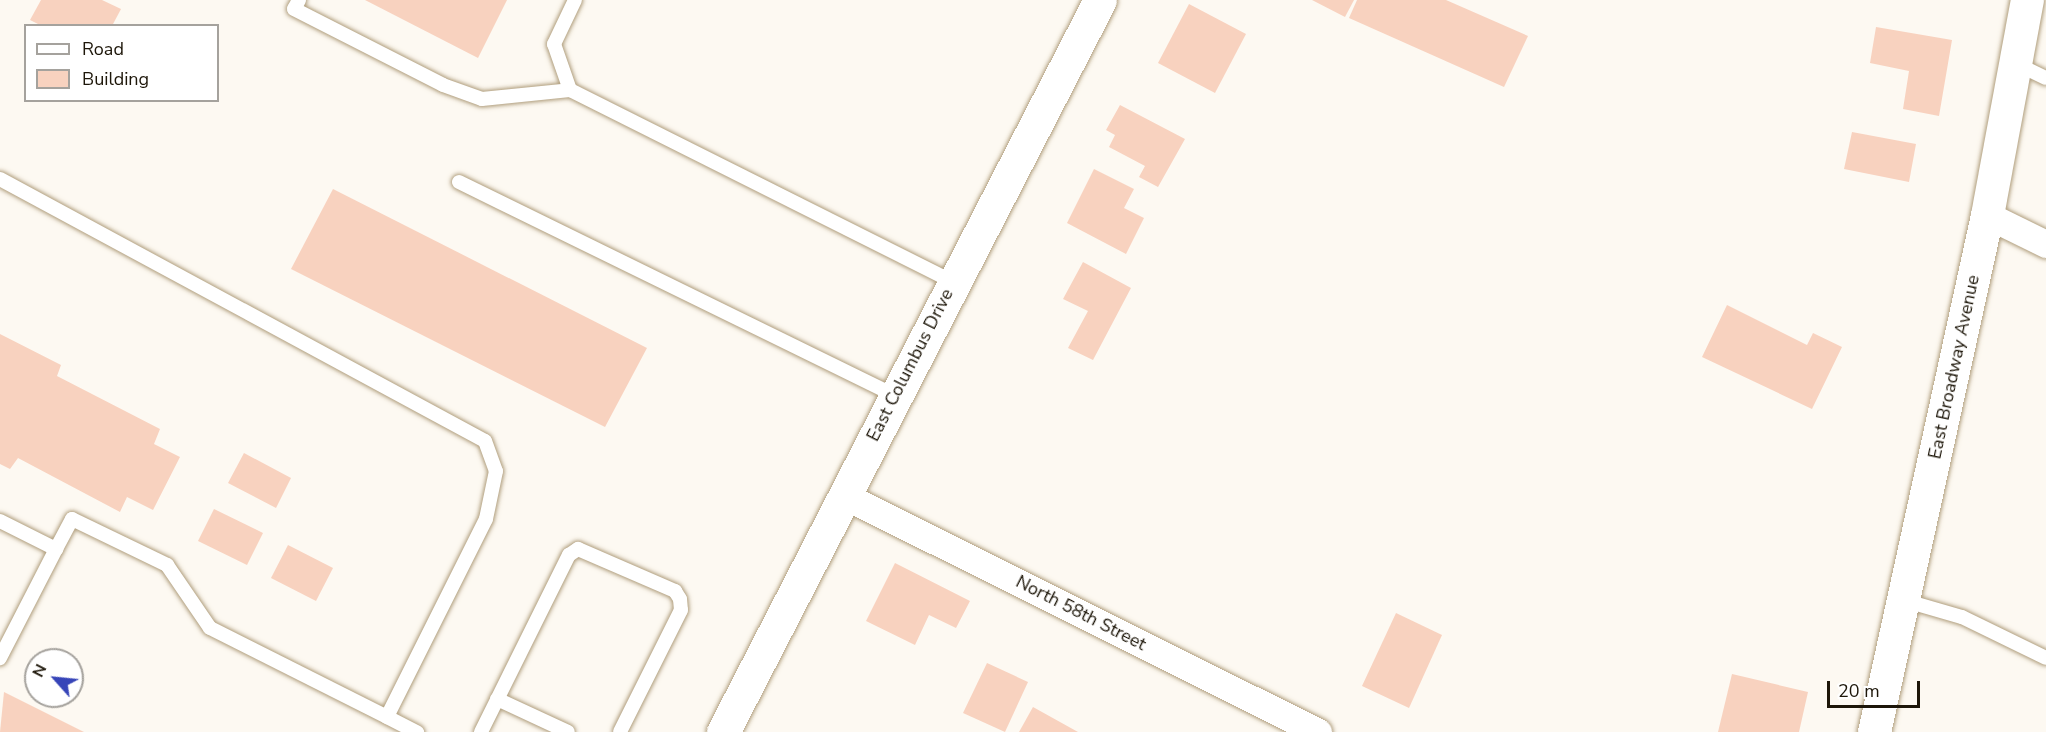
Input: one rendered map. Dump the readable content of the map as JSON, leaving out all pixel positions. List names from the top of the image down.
{
  "streets": {
    "main road": ["East Columbus Drive", "East Broadway Avenue"],
    "street": ["North 58th Street"]
  },
  "crossings": [
    ["East Columbus Drive", "North 58th Street"]
  ],
  "legend": ["Road", "Building"],
  "scale_bar": "20 m",
  "north": "top left"
}
